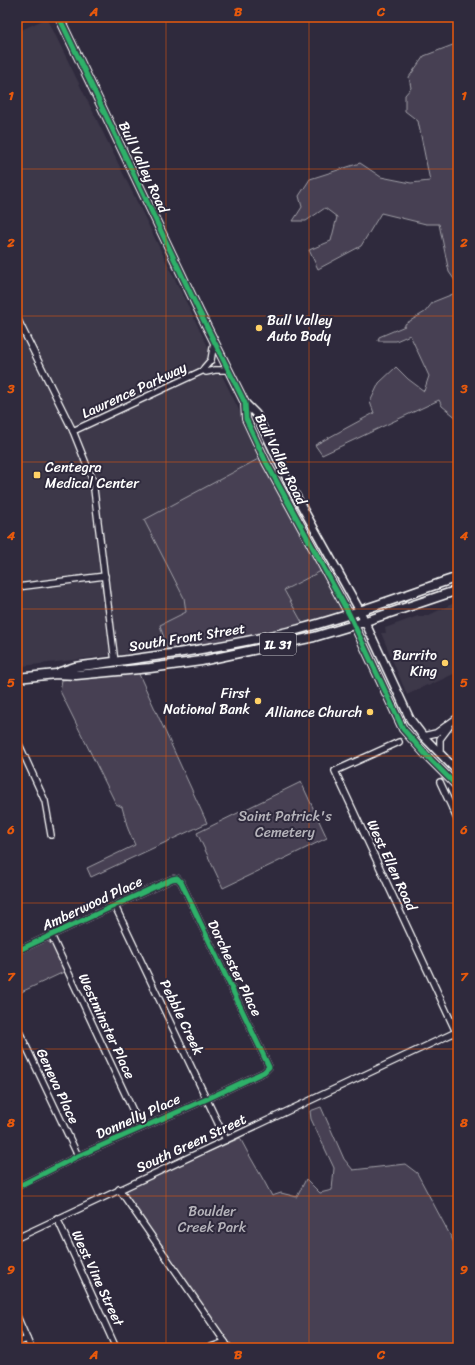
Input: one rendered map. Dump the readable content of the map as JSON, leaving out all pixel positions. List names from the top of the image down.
{
  "streets": {
    "main road": ["South Front Street", "IL 31"],
    "street": [
      "Bull Valley Road",
      "Lawrence Parkway",
      "West Ellen Road",
      "Amberwood Place",
      "Dorchester Place",
      "Pebble Creek",
      "Westminster Place",
      "Geneva Place",
      "Donnelly Place",
      "South Green Street",
      "West Vine Street"
    ]
  },
  "crossings": [
    ["Bull Valley Road", "Lawrence Parkway"],
    ["Bull Valley Road", "South Front Street"],
    ["West Ellen Road", "South Green Street"],
    ["Amberwood Place", "Dorchester Place"],
    ["Amberwood Place", "Pebble Creek"],
    ["Amberwood Place", "Westminster Place"],
    ["Dorchester Place", "Donnelly Place"],
    ["Pebble Creek", "Donnelly Place"],
    ["Pebble Creek", "South Green Street"],
    ["Westminster Place", "Donnelly Place"],
    ["Geneva Place", "Donnelly Place"],
    ["South Green Street", "West Vine Street"]
  ],
  "parks": ["Saint Patrick's Cemetery", "Boulder Creek Park"],
  "places": {
    "other": [
      "Bull Valley Auto Body",
      "Burrito King",
      "First National Bank",
      "Alliance Church"
    ],
    "transit": ["Centegra Medical Center"]
  },
  "grid": {
    "columns": ["A", "B", "C"],
    "rows": [
      "1",
      "2",
      "3",
      "4",
      "5",
      "6",
      "7",
      "8",
      "9"
    ]
  }
}
